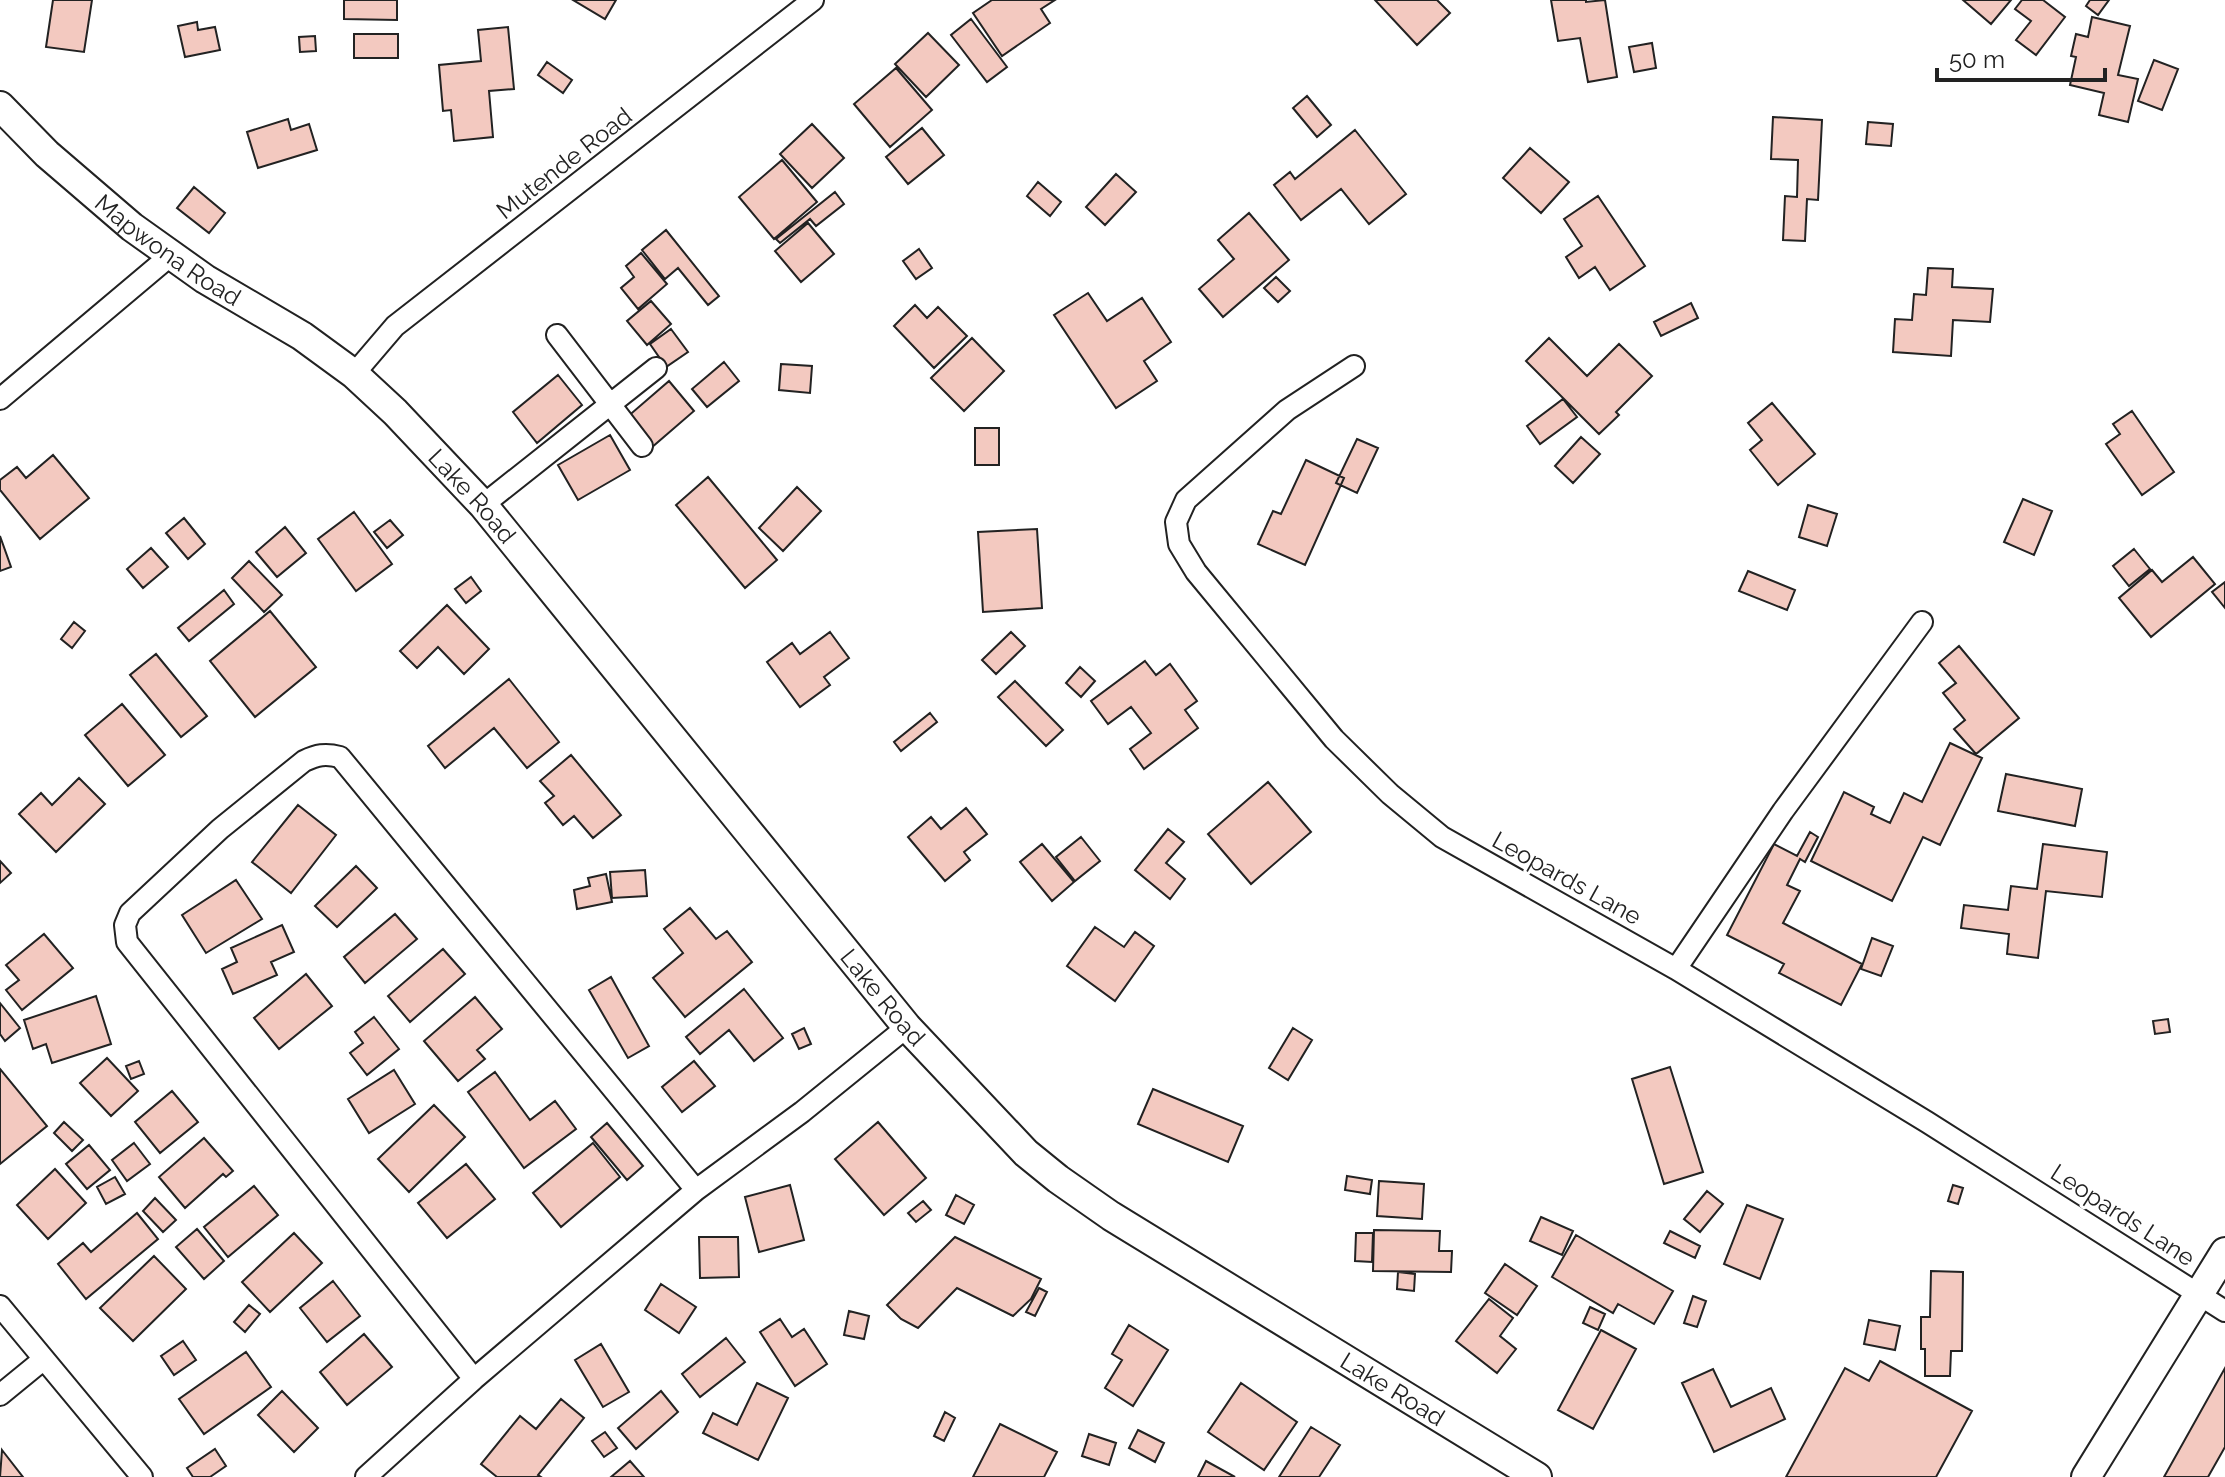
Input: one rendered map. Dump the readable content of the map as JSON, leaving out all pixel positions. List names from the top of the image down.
{
  "streets": {
    "main road": ["Mapwona Road", "Lake Road"],
    "street": ["Mutende Road", "Leopards Lane"]
  },
  "crossings": [
    ["Mutende Road", "Mapwona Road"],
    ["Mutende Road", "Lake Road"],
    ["Mapwona Road", "Lake Road"]
  ],
  "scale_bar": "50 m"
}
